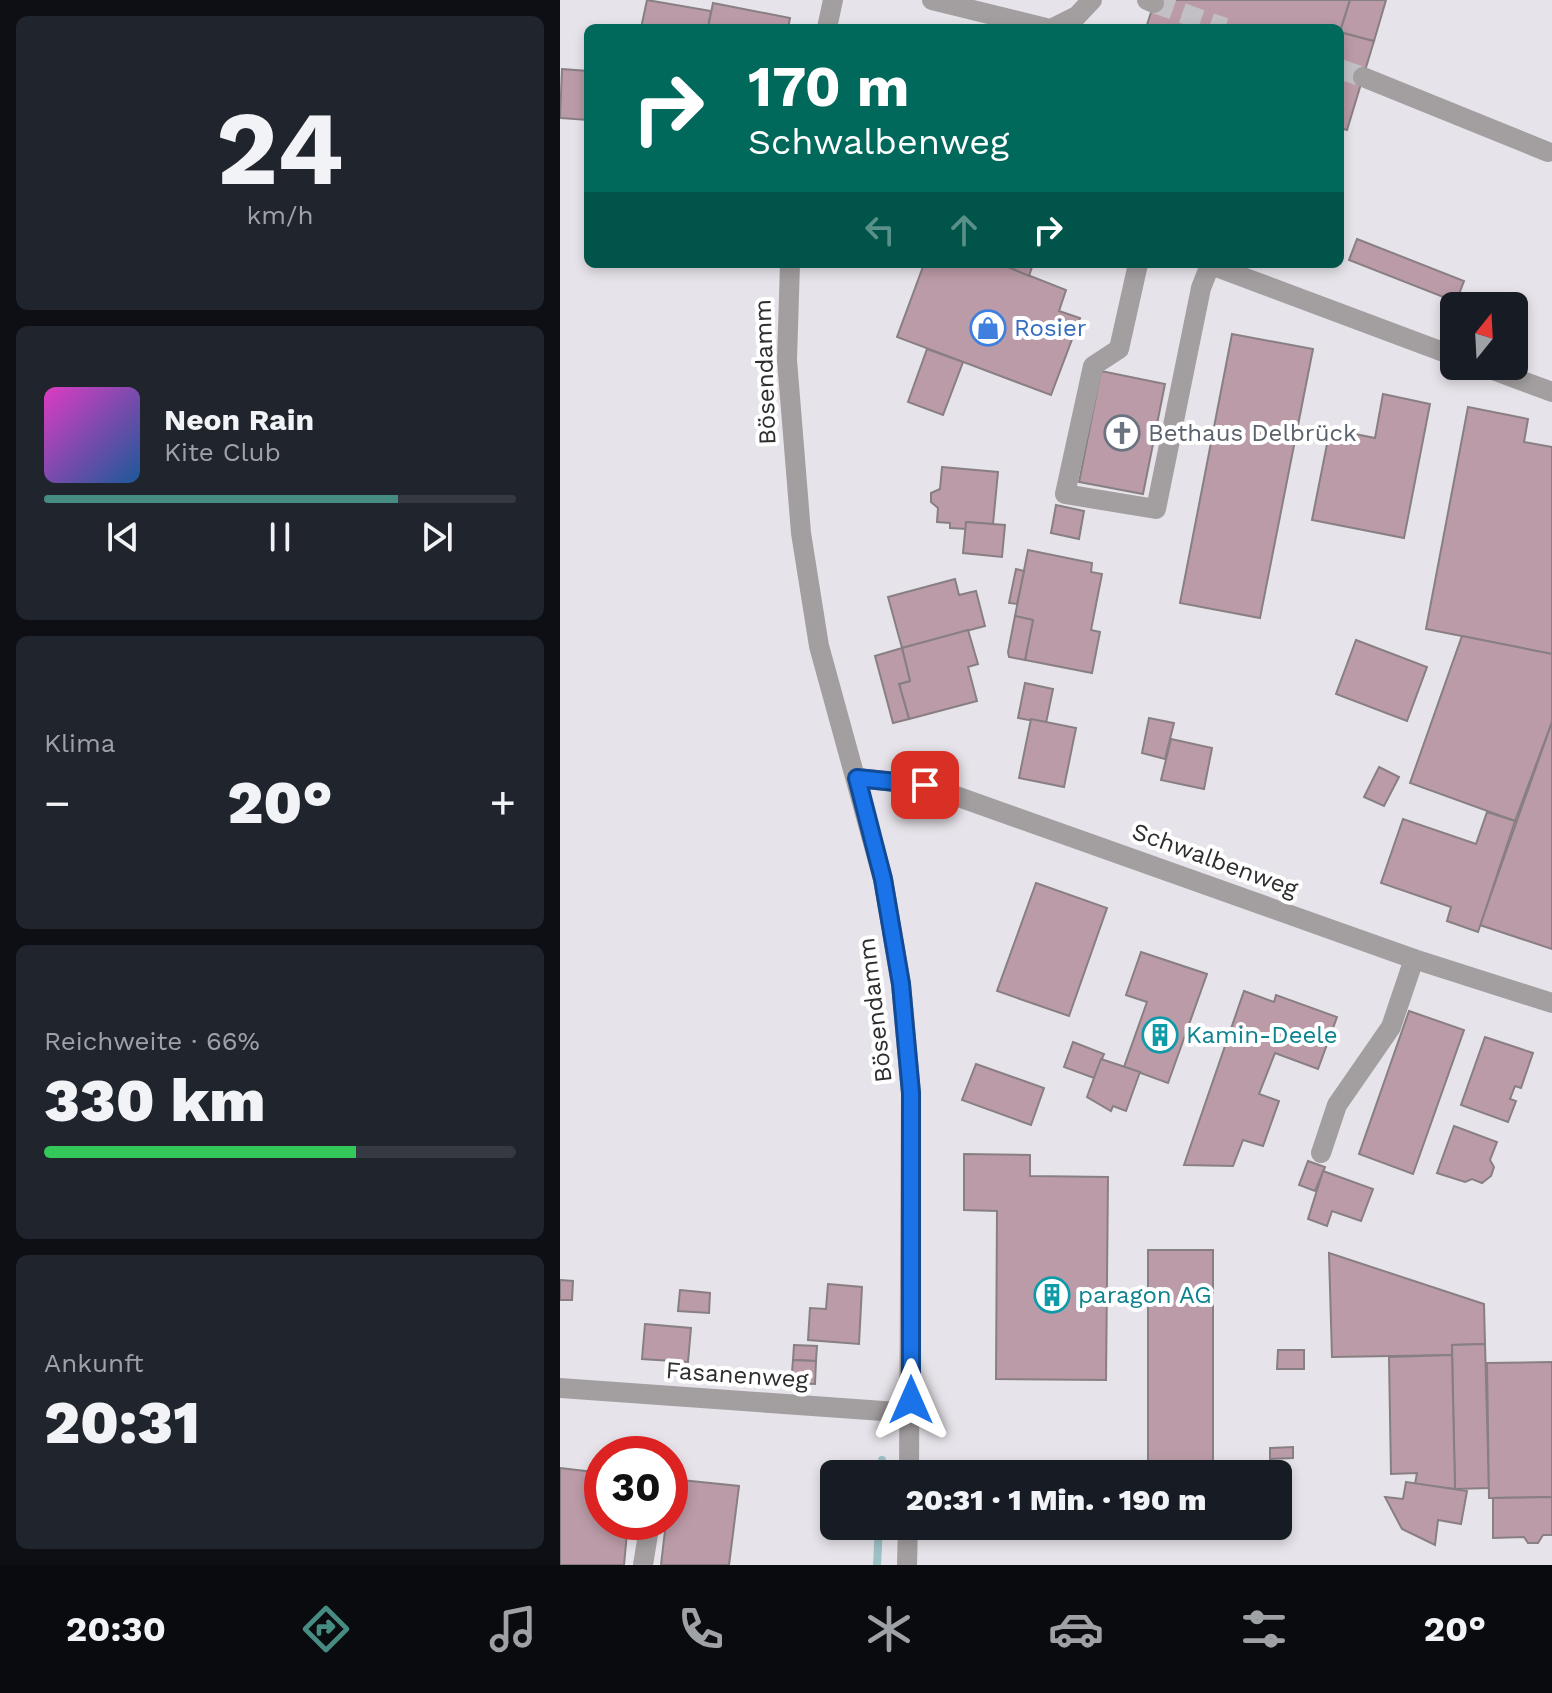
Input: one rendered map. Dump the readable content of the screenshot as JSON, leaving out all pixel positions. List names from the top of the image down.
{
  "streets": {
    "street": ["Bösendamm", "Schwalbenweg", "Fasanenweg"]
  },
  "crossings": [
    ["Bösendamm", "Schwalbenweg"],
    ["Bösendamm", "Fasanenweg"]
  ],
  "places": {
    "shop": ["Rosier"],
    "church": ["Bethaus Delbrück"],
    "building": ["Kamin-Deele", "paragon AG"]
  },
  "north": "top",
  "page": {
    "tile": [
      ["24", "km/h"],
      "Klima",
      ["Reichweite · 66%", "330 km"],
      ["Ankunft", "20:31"]
    ],
    "turn": ["170 m", "Schwalbenweg"],
    "song": ["Neon Rain", "Kite Club"],
    "heat": ["−", "20°", "+"],
    "limit": "30",
    "trip": "20:31 · 1 Min. · 190 m",
    "tabs": ["20:30", "20°"]
  }
}
